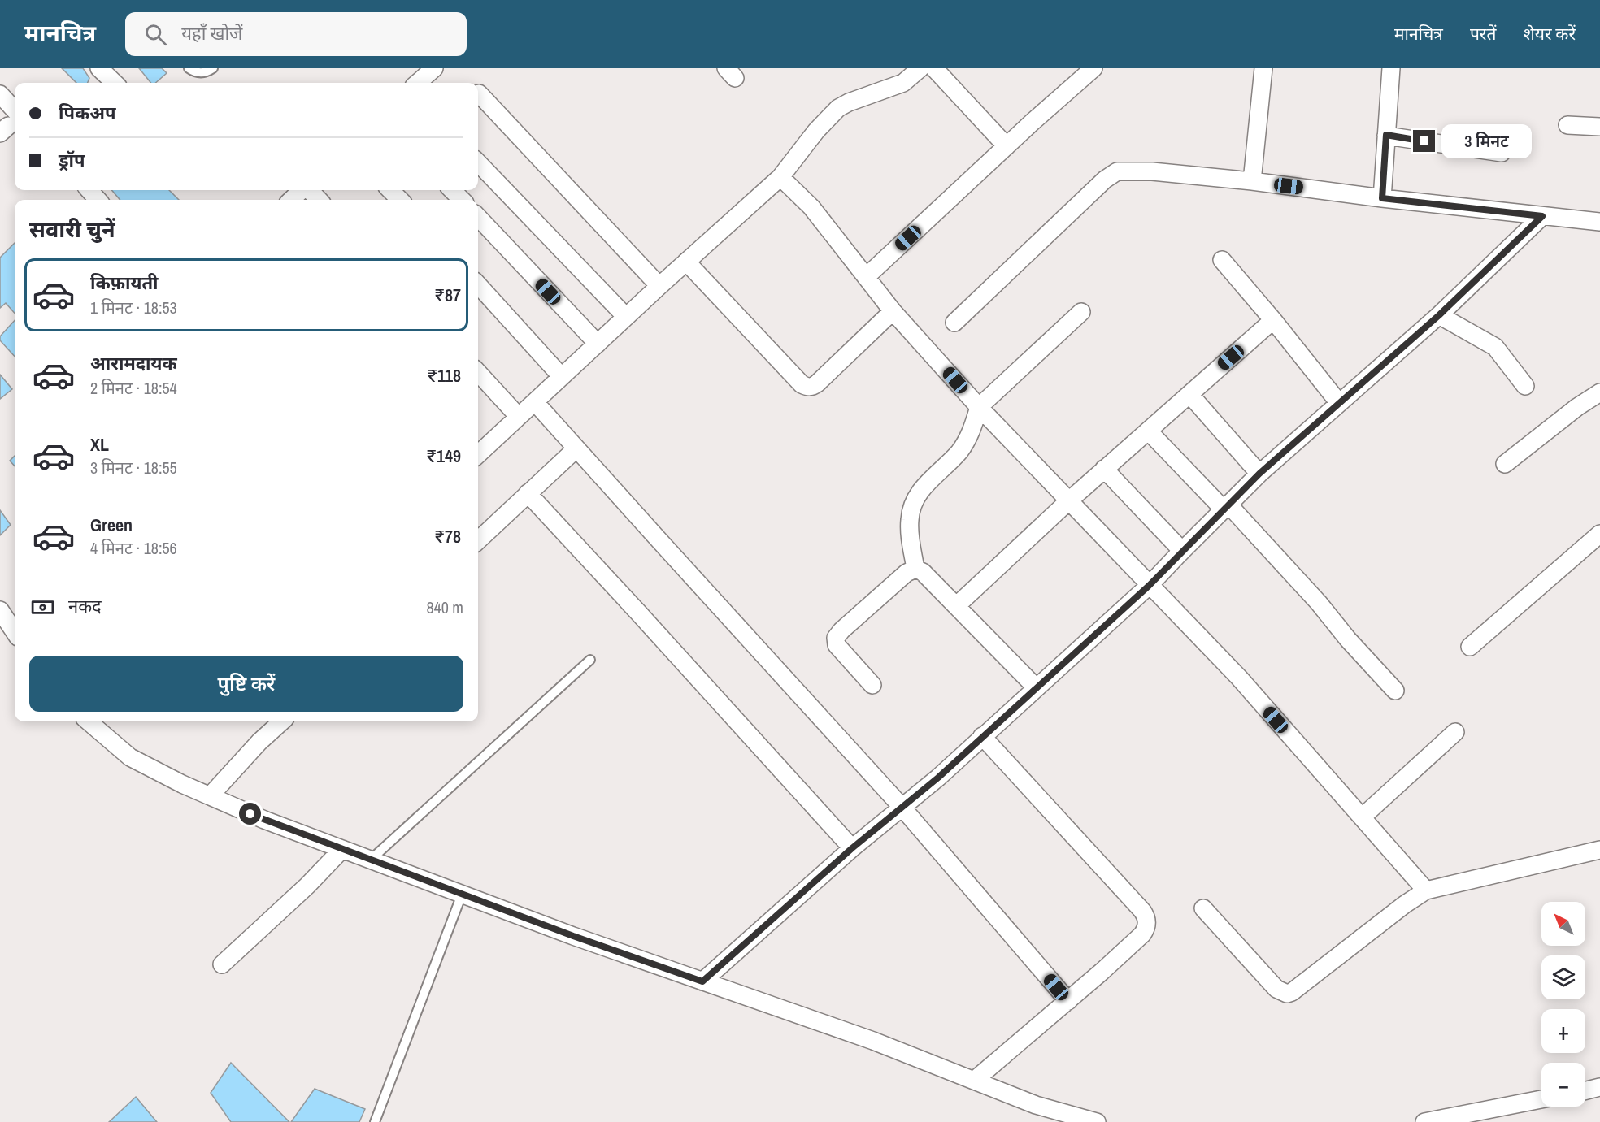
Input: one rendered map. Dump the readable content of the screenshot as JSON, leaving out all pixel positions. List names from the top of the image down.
{
  "north": "top left",
  "page": {
    "header": "मानचित्र",
    "search": "यहाँ खोजें",
    "nav": ["मानचित्र", "परतें", "शेयर करें"],
    "banner": ["पिकअप", "ड्रॉप"],
    "bubble": "3 मिनट",
    "heading": "सवारी चुनें",
    "list": [
      {
        "name": "किफ़ायती",
        "note": "1 मिनट · 18:53",
        "value": "₹87"
      },
      {
        "name": "आरामदायक",
        "note": "2 मिनट · 18:54",
        "value": "₹118"
      },
      {
        "name": "XL",
        "note": "3 मिनट · 18:55",
        "value": "₹149"
      },
      {
        "name": "Green",
        "note": "4 मिनट · 18:56",
        "value": "₹78"
      }
    ],
    "pay": ["नकद", "840 m"],
    "buttons": "पुष्टि करें",
    "map_buttons": ["+", "−"]
  }
}
